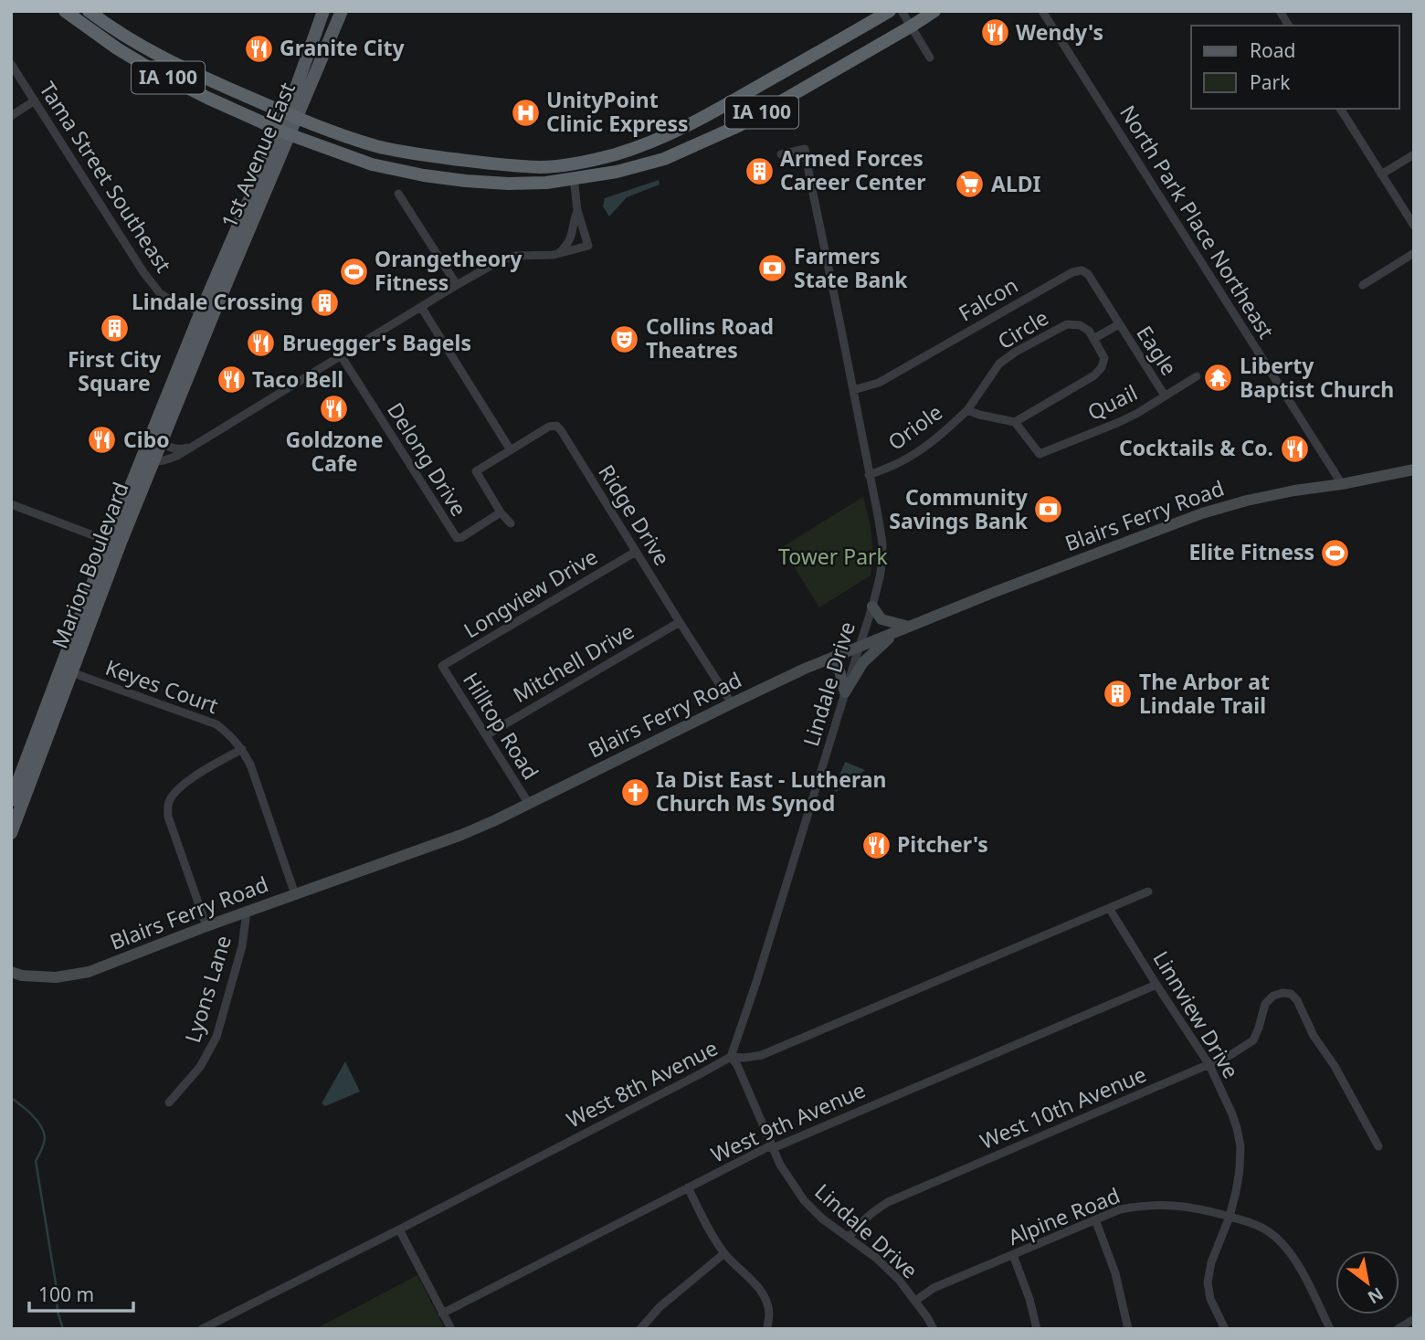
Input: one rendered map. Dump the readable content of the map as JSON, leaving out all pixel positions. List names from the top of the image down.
{
  "streets": {
    "highway": ["IA 100"],
    "main road": ["1st Avenue East", "Blairs Ferry Road", "Marion Boulevard"],
    "street": [
      "Tama Street Southeast",
      "North Park Place Northeast",
      "Falcon",
      "Circle",
      "Eagle",
      "Quail",
      "Oriole",
      "Delong Drive",
      "Ridge Drive",
      "Longview Drive",
      "Mitchell Drive",
      "Lindale Drive",
      "Keyes Court",
      "Hilltop Road",
      "Lyons Lane",
      "Linnview Drive",
      "West 8th Avenue",
      "West 10th Avenue",
      "West 9th Avenue",
      "Alpine Road"
    ]
  },
  "crossings": [
    ["IA 100", "1st Avenue East"],
    ["1st Avenue East", "Tama Street Southeast"],
    ["1st Avenue East", "Marion Boulevard"],
    ["Tama Street Southeast", "Marion Boulevard"],
    ["North Park Place Northeast", "Blairs Ferry Road"],
    ["Falcon", "Eagle"],
    ["Falcon", "Lindale Drive"],
    ["Circle", "Oriole"],
    ["Eagle", "Quail"],
    ["Quail", "Oriole"],
    ["Oriole", "Lindale Drive"],
    ["Delong Drive", "Ridge Drive"],
    ["Ridge Drive", "Blairs Ferry Road"],
    ["Ridge Drive", "Longview Drive"],
    ["Ridge Drive", "Mitchell Drive"],
    ["Blairs Ferry Road", "Lindale Drive"],
    ["Blairs Ferry Road", "Keyes Court"],
    ["Blairs Ferry Road", "Hilltop Road"],
    ["Blairs Ferry Road", "Lyons Lane"],
    ["Marion Boulevard", "Keyes Court"],
    ["Longview Drive", "Hilltop Road"],
    ["Mitchell Drive", "Hilltop Road"],
    ["Lindale Drive", "West 8th Avenue"],
    ["Lindale Drive", "West 10th Avenue"],
    ["Lindale Drive", "West 9th Avenue"],
    ["Lindale Drive", "Alpine Road"],
    ["Linnview Drive", "West 8th Avenue"],
    ["Linnview Drive", "West 10th Avenue"],
    ["Linnview Drive", "West 9th Avenue"],
    ["Linnview Drive", "Alpine Road"]
  ],
  "parks": ["Tower Park"],
  "places": {
    "restaurant": [
      "Wendy's",
      "Granite City",
      "Bruegger's Bagels",
      "Taco Bell",
      "Goldzone Cafe",
      "Cibo",
      "Cocktails & Co.",
      "Pitcher's"
    ],
    "hospital": ["UnityPoint Clinic Express"],
    "building": [
      "Armed Forces Career Center",
      "Lindale Crossing",
      "First City Square",
      "The Arbor at Lindale Trail"
    ],
    "supermarket": ["ALDI"],
    "bank": ["Farmers State Bank", "Community Savings Bank"],
    "sports": ["Orangetheory Fitness", "Elite Fitness"],
    "theatre": ["Collins Road Theatres"],
    "temple": ["Liberty Baptist Church"],
    "church": ["Ia Dist East - Lutheran Church Ms Synod"]
  },
  "legend": ["Road", "Park"],
  "scale_bar": "100 m",
  "north": "bottom right"
}
